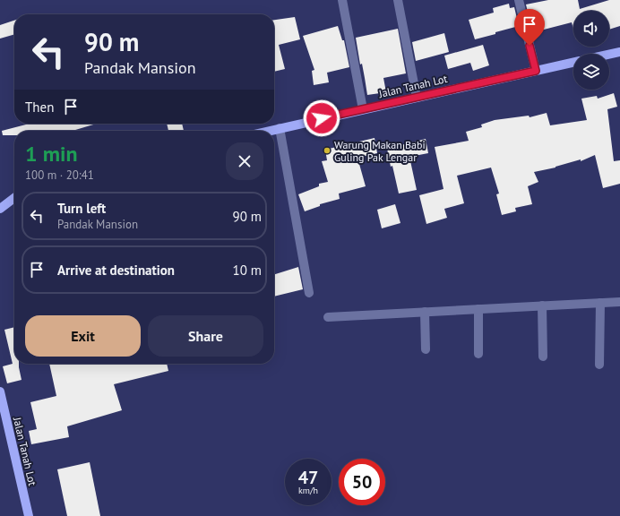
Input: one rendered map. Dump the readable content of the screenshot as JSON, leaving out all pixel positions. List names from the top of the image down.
{
  "streets": {
    "main road": ["Jalan Tanah Lot"]
  },
  "places": ["Warung Makan Babi Guling Pak Lengar"],
  "page": {
    "turn": ["90 m", "Pandak Mansion"],
    "then": "Then",
    "heading": ["1 min", "100 m · 20:41"],
    "list": [
      {
        "name": "Turn left",
        "note": "Pandak Mansion",
        "value": "90 m"
      },
      {
        "name": "Arrive at destination",
        "value": "10 m"
      }
    ],
    "buttons": ["Exit", "Share"],
    "speed": "47 km/h",
    "limit": "50"
  }
}
